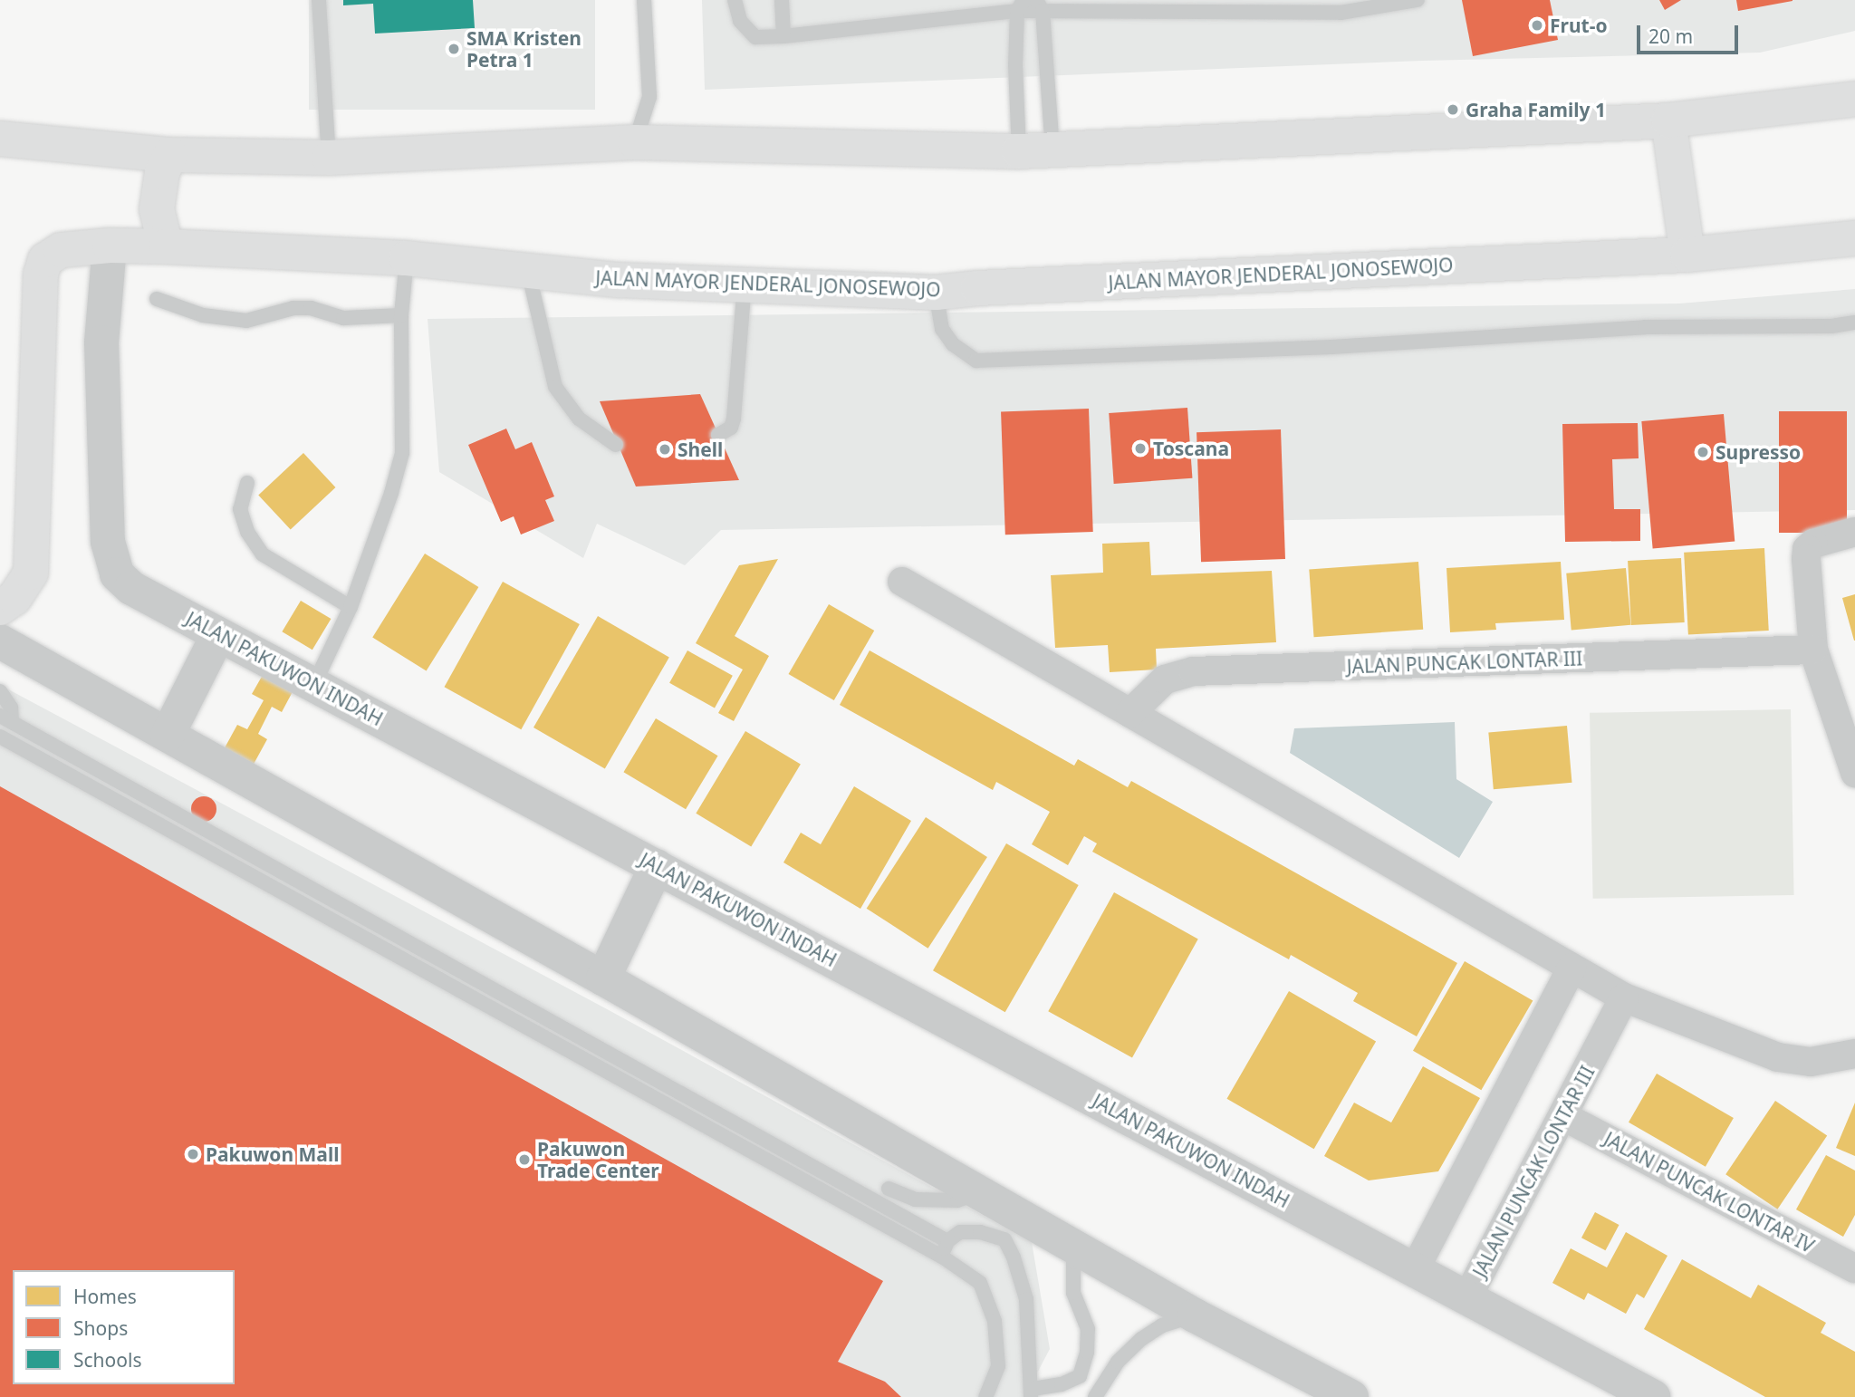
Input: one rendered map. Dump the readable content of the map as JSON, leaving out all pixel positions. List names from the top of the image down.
{
  "streets": {
    "main road": ["JALAN MAYOR JENDERAL JONOSEWOJO"],
    "street": ["JALAN PUNCAK LONTAR III", "JALAN PAKUWON INDAH", "JALAN PUNCAK LONTAR IV"]
  },
  "crossings": [
    ["JALAN MAYOR JENDERAL JONOSEWOJO", "JALAN PAKUWON INDAH"],
    ["JALAN PUNCAK LONTAR III", "JALAN PAKUWON INDAH"],
    ["JALAN PUNCAK LONTAR III", "JALAN PUNCAK LONTAR IV"]
  ],
  "places": [
    "Frut-o",
    "SMA Kristen Petra 1",
    "Graha Family 1",
    "Toscana",
    "Shell",
    "Supresso",
    "Pakuwon Mall",
    "Pakuwon Trade Center"
  ],
  "legend": ["Homes", "Shops", "Schools"],
  "scale_bar": "20 m"
}
